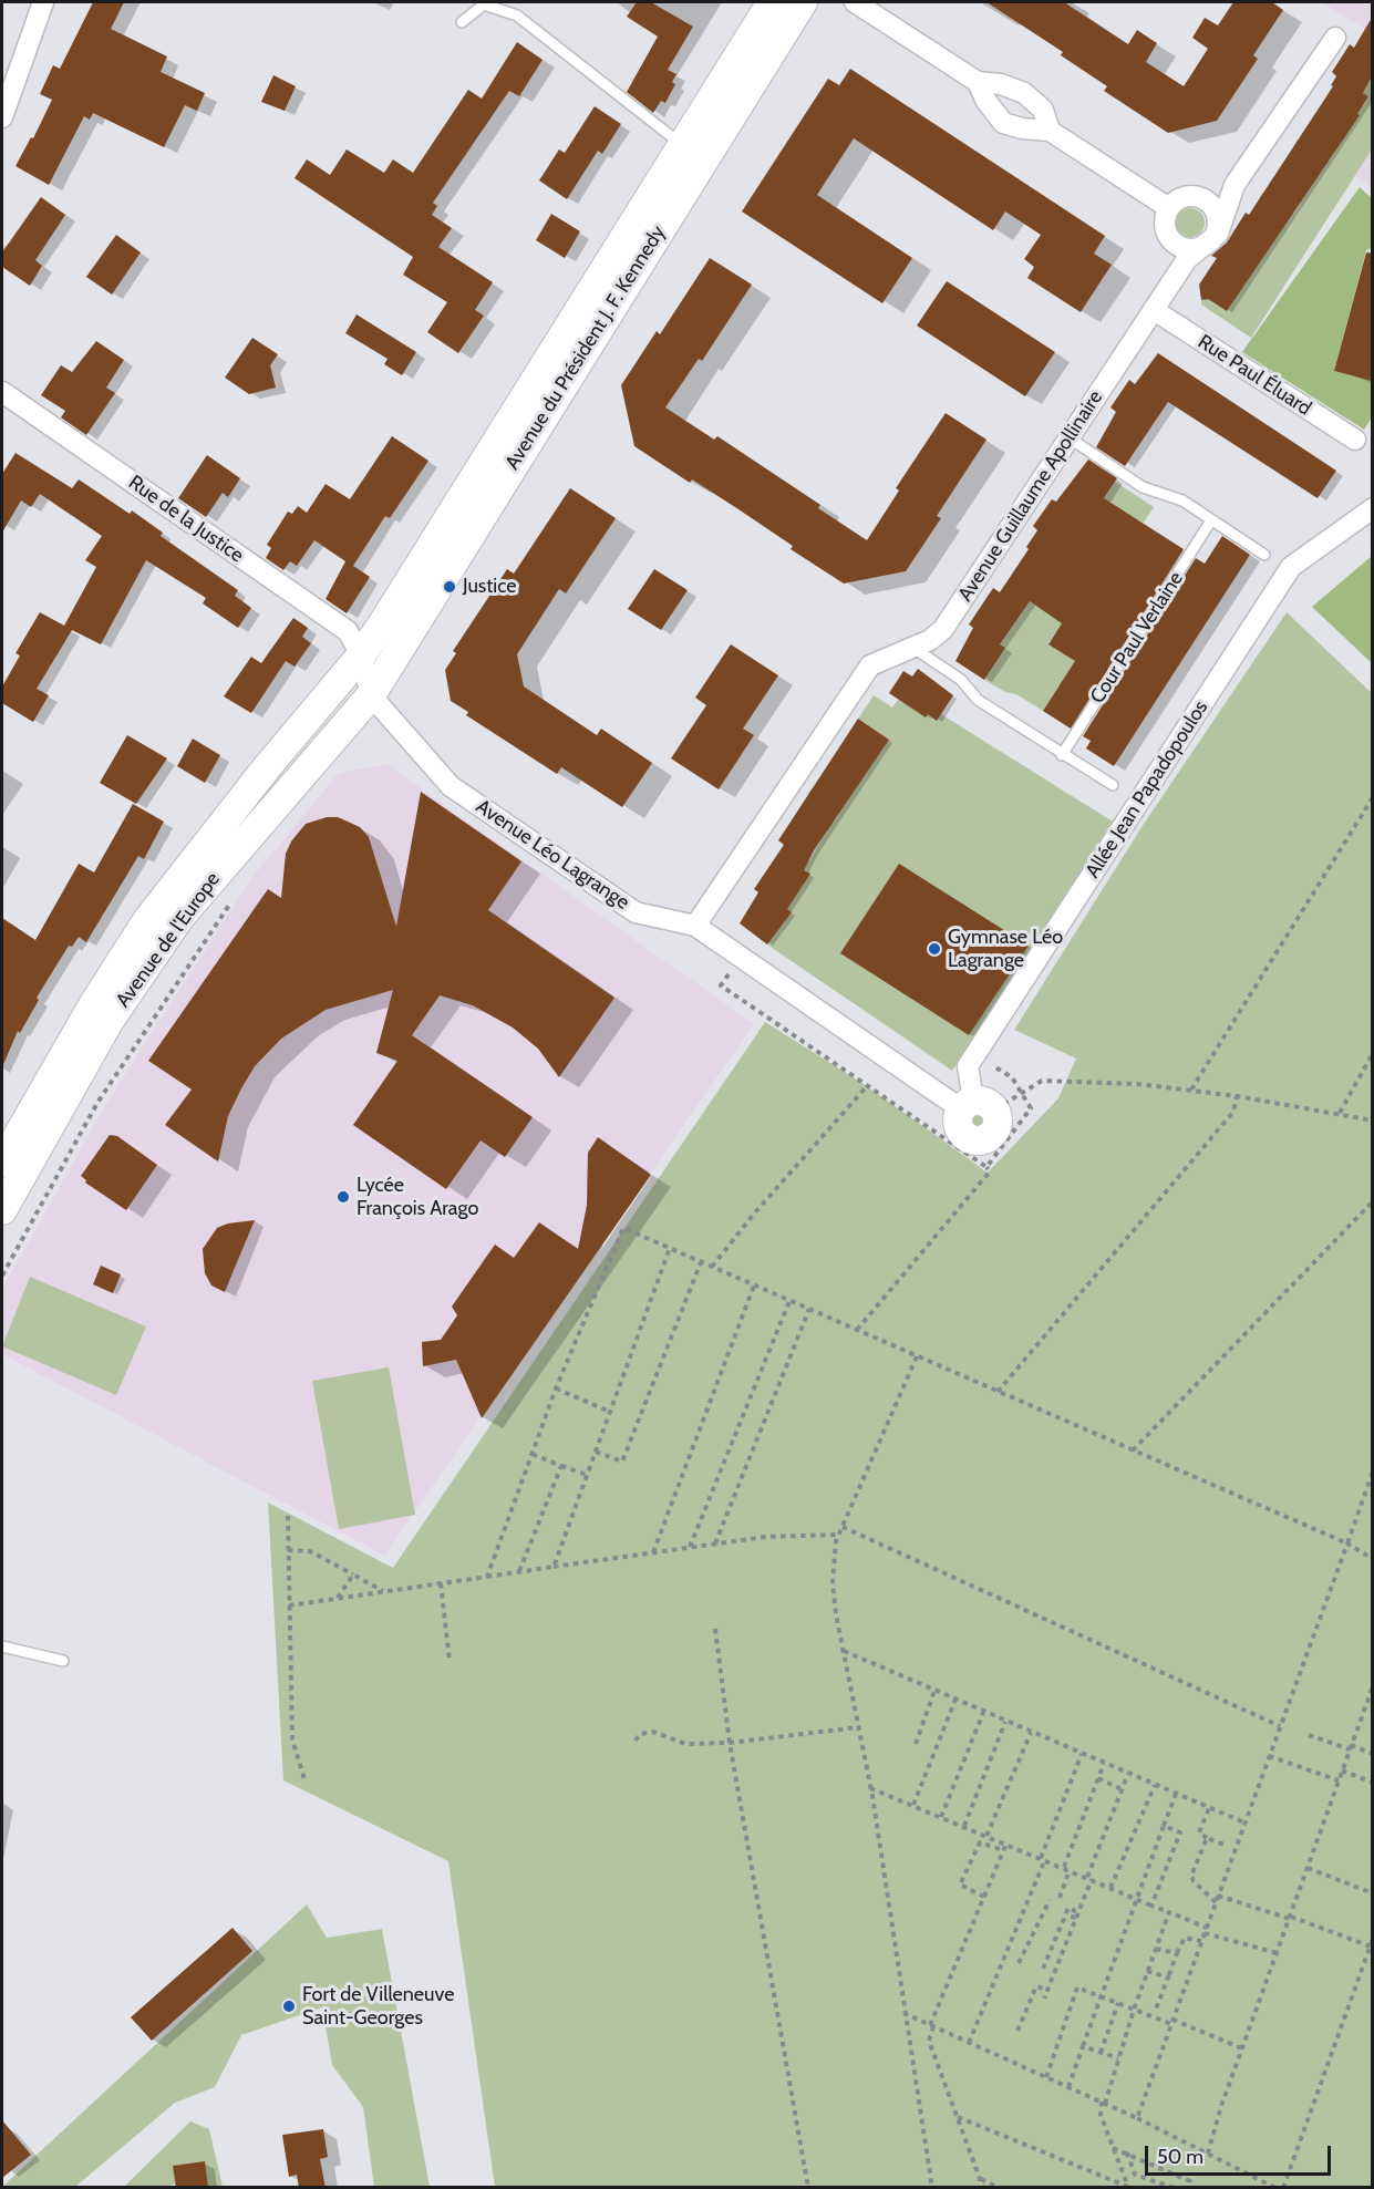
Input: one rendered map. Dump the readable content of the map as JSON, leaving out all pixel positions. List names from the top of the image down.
{
  "streets": {
    "main road": ["Avenue du Président J. F. Kennedy", "Avenue de l'Europe"],
    "street": [
      "Rue Paul Éluard",
      "Avenue Guillaume Apollinaire",
      "Rue de la Justice",
      "Allée Jean Papadopoulos",
      "Avenue Léo Lagrange"
    ],
    "lane": ["Cour Paul Verlaine"]
  },
  "crossings": [
    ["Avenue du Président J. F. Kennedy", "Rue de la Justice"],
    ["Avenue du Président J. F. Kennedy", "Avenue Léo Lagrange"],
    ["Avenue du Président J. F. Kennedy", "Avenue de l'Europe"],
    ["Rue Paul Éluard", "Avenue Guillaume Apollinaire"],
    ["Avenue Guillaume Apollinaire", "Avenue Léo Lagrange"],
    ["Rue de la Justice", "Avenue Léo Lagrange"],
    ["Rue de la Justice", "Avenue de l'Europe"],
    ["Allée Jean Papadopoulos", "Avenue Léo Lagrange"],
    ["Avenue Léo Lagrange", "Avenue de l'Europe"]
  ],
  "places": [
    "Justice",
    "Gymnase Léo Lagrange",
    "Lycée François Arago",
    "Fort de Villeneuve Saint-Georges"
  ],
  "scale_bar": "50 m"
}
